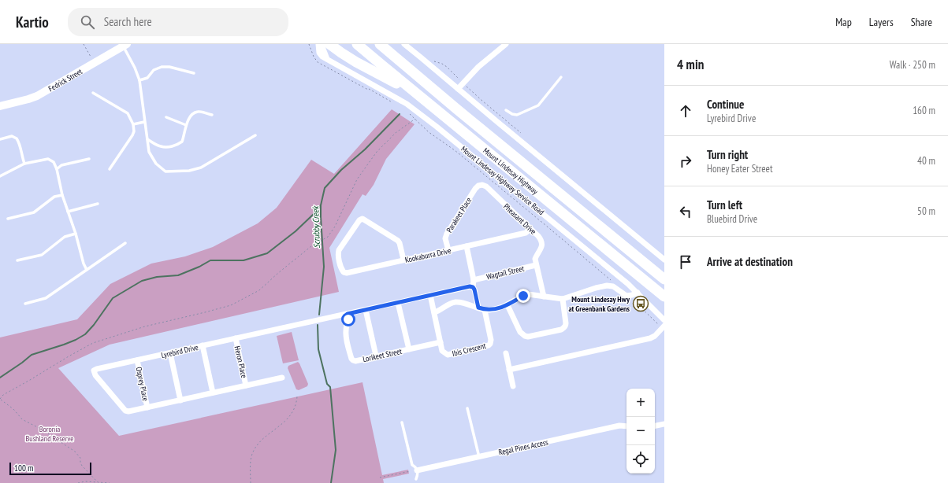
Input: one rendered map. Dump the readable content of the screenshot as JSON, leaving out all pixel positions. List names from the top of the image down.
{
  "streets": {
    "highway": ["Mount Lindesay Highway"],
    "street": [
      "Fedrick Street",
      "Mount Lindesay Highway Service Road",
      "Parakeet Place",
      "Pheasant Drive",
      "Kookaburra Drive",
      "Wagtail Street",
      "Ibis Crescent",
      "Lyrebird Drive",
      "Lorikeet Street",
      "Heron Place",
      "Osprey Place",
      "Regal Pines Access"
    ]
  },
  "crossings": [
    ["Parakeet Place", "Pheasant Drive"],
    ["Parakeet Place", "Kookaburra Drive"],
    ["Pheasant Drive", "Kookaburra Drive"],
    ["Pheasant Drive", "Wagtail Street"],
    ["Ibis Crescent", "Lorikeet Street"],
    ["Lyrebird Drive", "Lorikeet Street"],
    ["Lyrebird Drive", "Heron Place"],
    ["Lyrebird Drive", "Osprey Place"]
  ],
  "water": ["Scrubby Creek"],
  "parks": ["Boronia Bushland Reserve"],
  "places": {
    "bus stop": ["Mount Lindesay Hwy at Greenbank Gardens"]
  },
  "scale_bar": "100 m",
  "page": {
    "header": "Kartio",
    "search": "Search here",
    "nav": ["Map", "Layers", "Share"],
    "heading": ["4 min", "Walk · 250 m"],
    "list": [
      ["Continue", "Lyrebird Drive", "160 m"],
      ["Turn right", "Honey Eater Street", "40 m"],
      ["Turn left", "Bluebird Drive", "50 m"],
      "Arrive at destination"
    ],
    "map_buttons": ["+", "−"],
    "scale": "100 m"
  }
}
